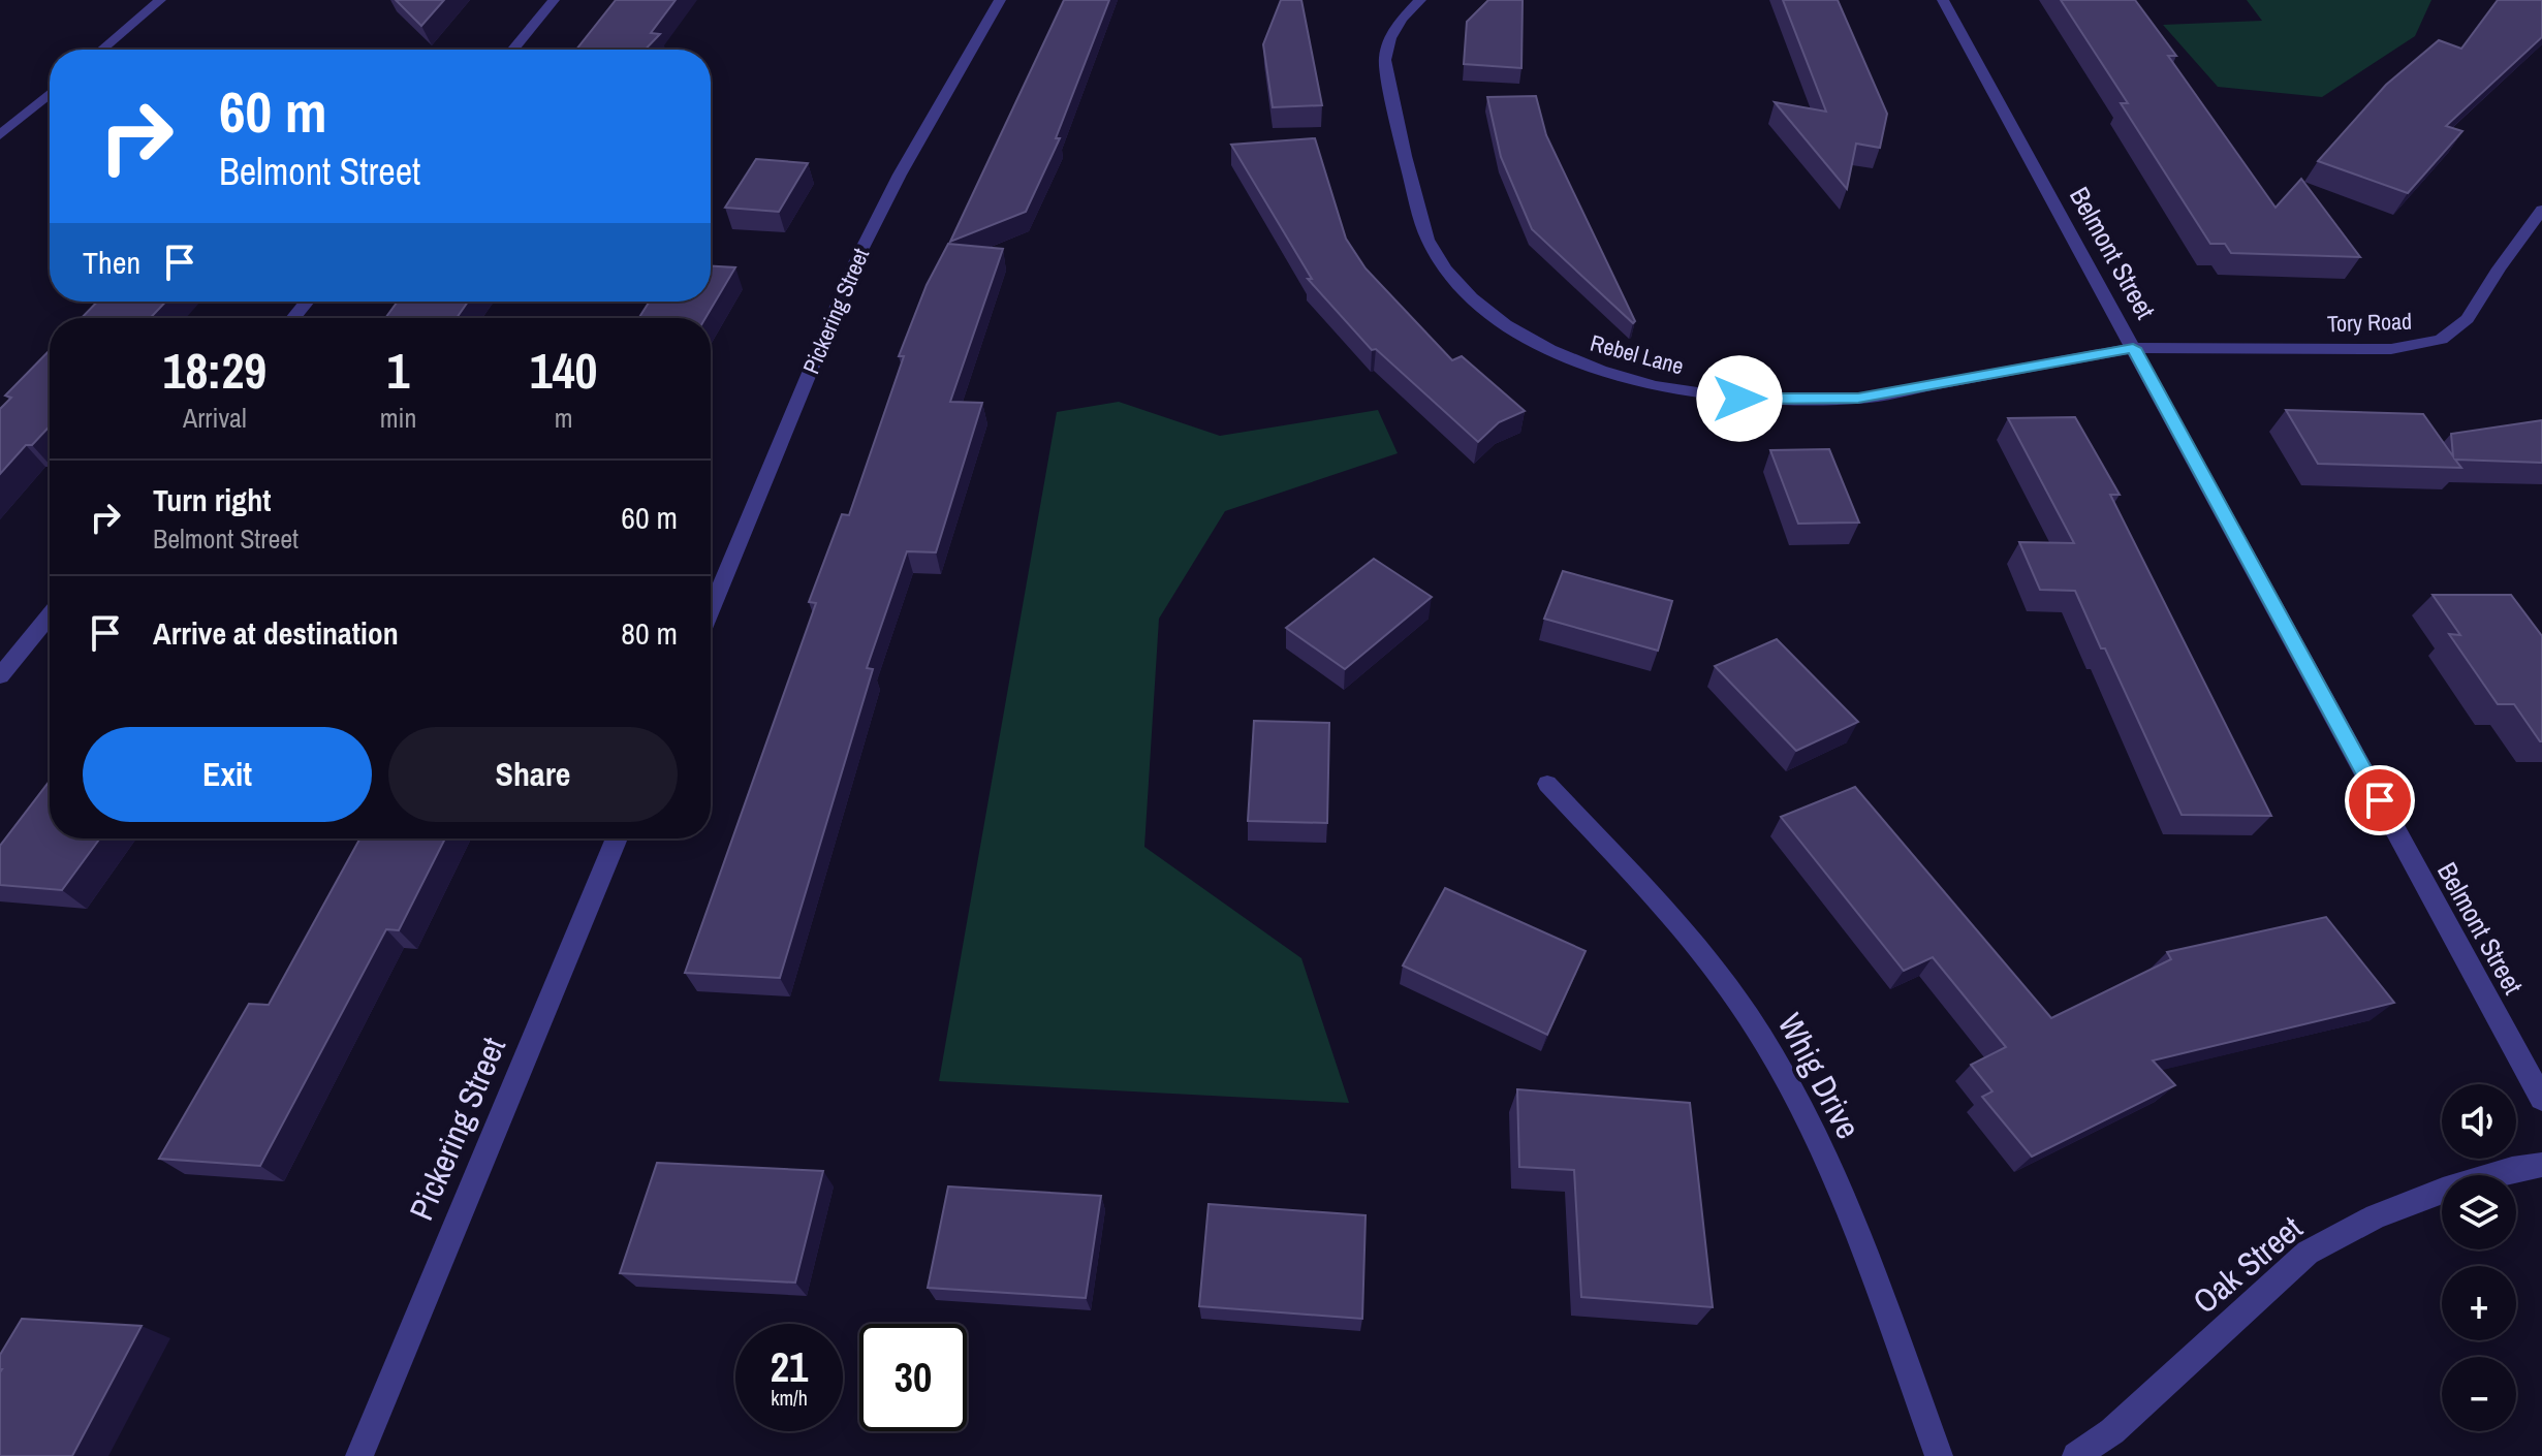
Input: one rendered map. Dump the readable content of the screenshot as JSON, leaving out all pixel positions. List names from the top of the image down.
{
  "streets": {
    "street": [
      "Belmont Street",
      "Pickering Street",
      "Tory Road",
      "Rebel Lane",
      "Whig Drive",
      "Oak Street"
    ]
  },
  "crossings": [
    ["Belmont Street", "Tory Road"],
    ["Belmont Street", "Rebel Lane"],
    ["Tory Road", "Rebel Lane"]
  ],
  "page": {
    "turn": ["60 m", "Belmont Street"],
    "then": "Then",
    "eta": [
      "18:29",
      "Arrival",
      "1",
      "min",
      "140",
      "m"
    ],
    "list": [
      {
        "name": "Turn right",
        "note": "Belmont Street",
        "value": "60 m"
      },
      {
        "name": "Arrive at destination",
        "value": "80 m"
      }
    ],
    "buttons": ["Exit", "Share"],
    "map_buttons": ["+", "−"],
    "speed": "21 km/h",
    "limit": "30"
  }
}
